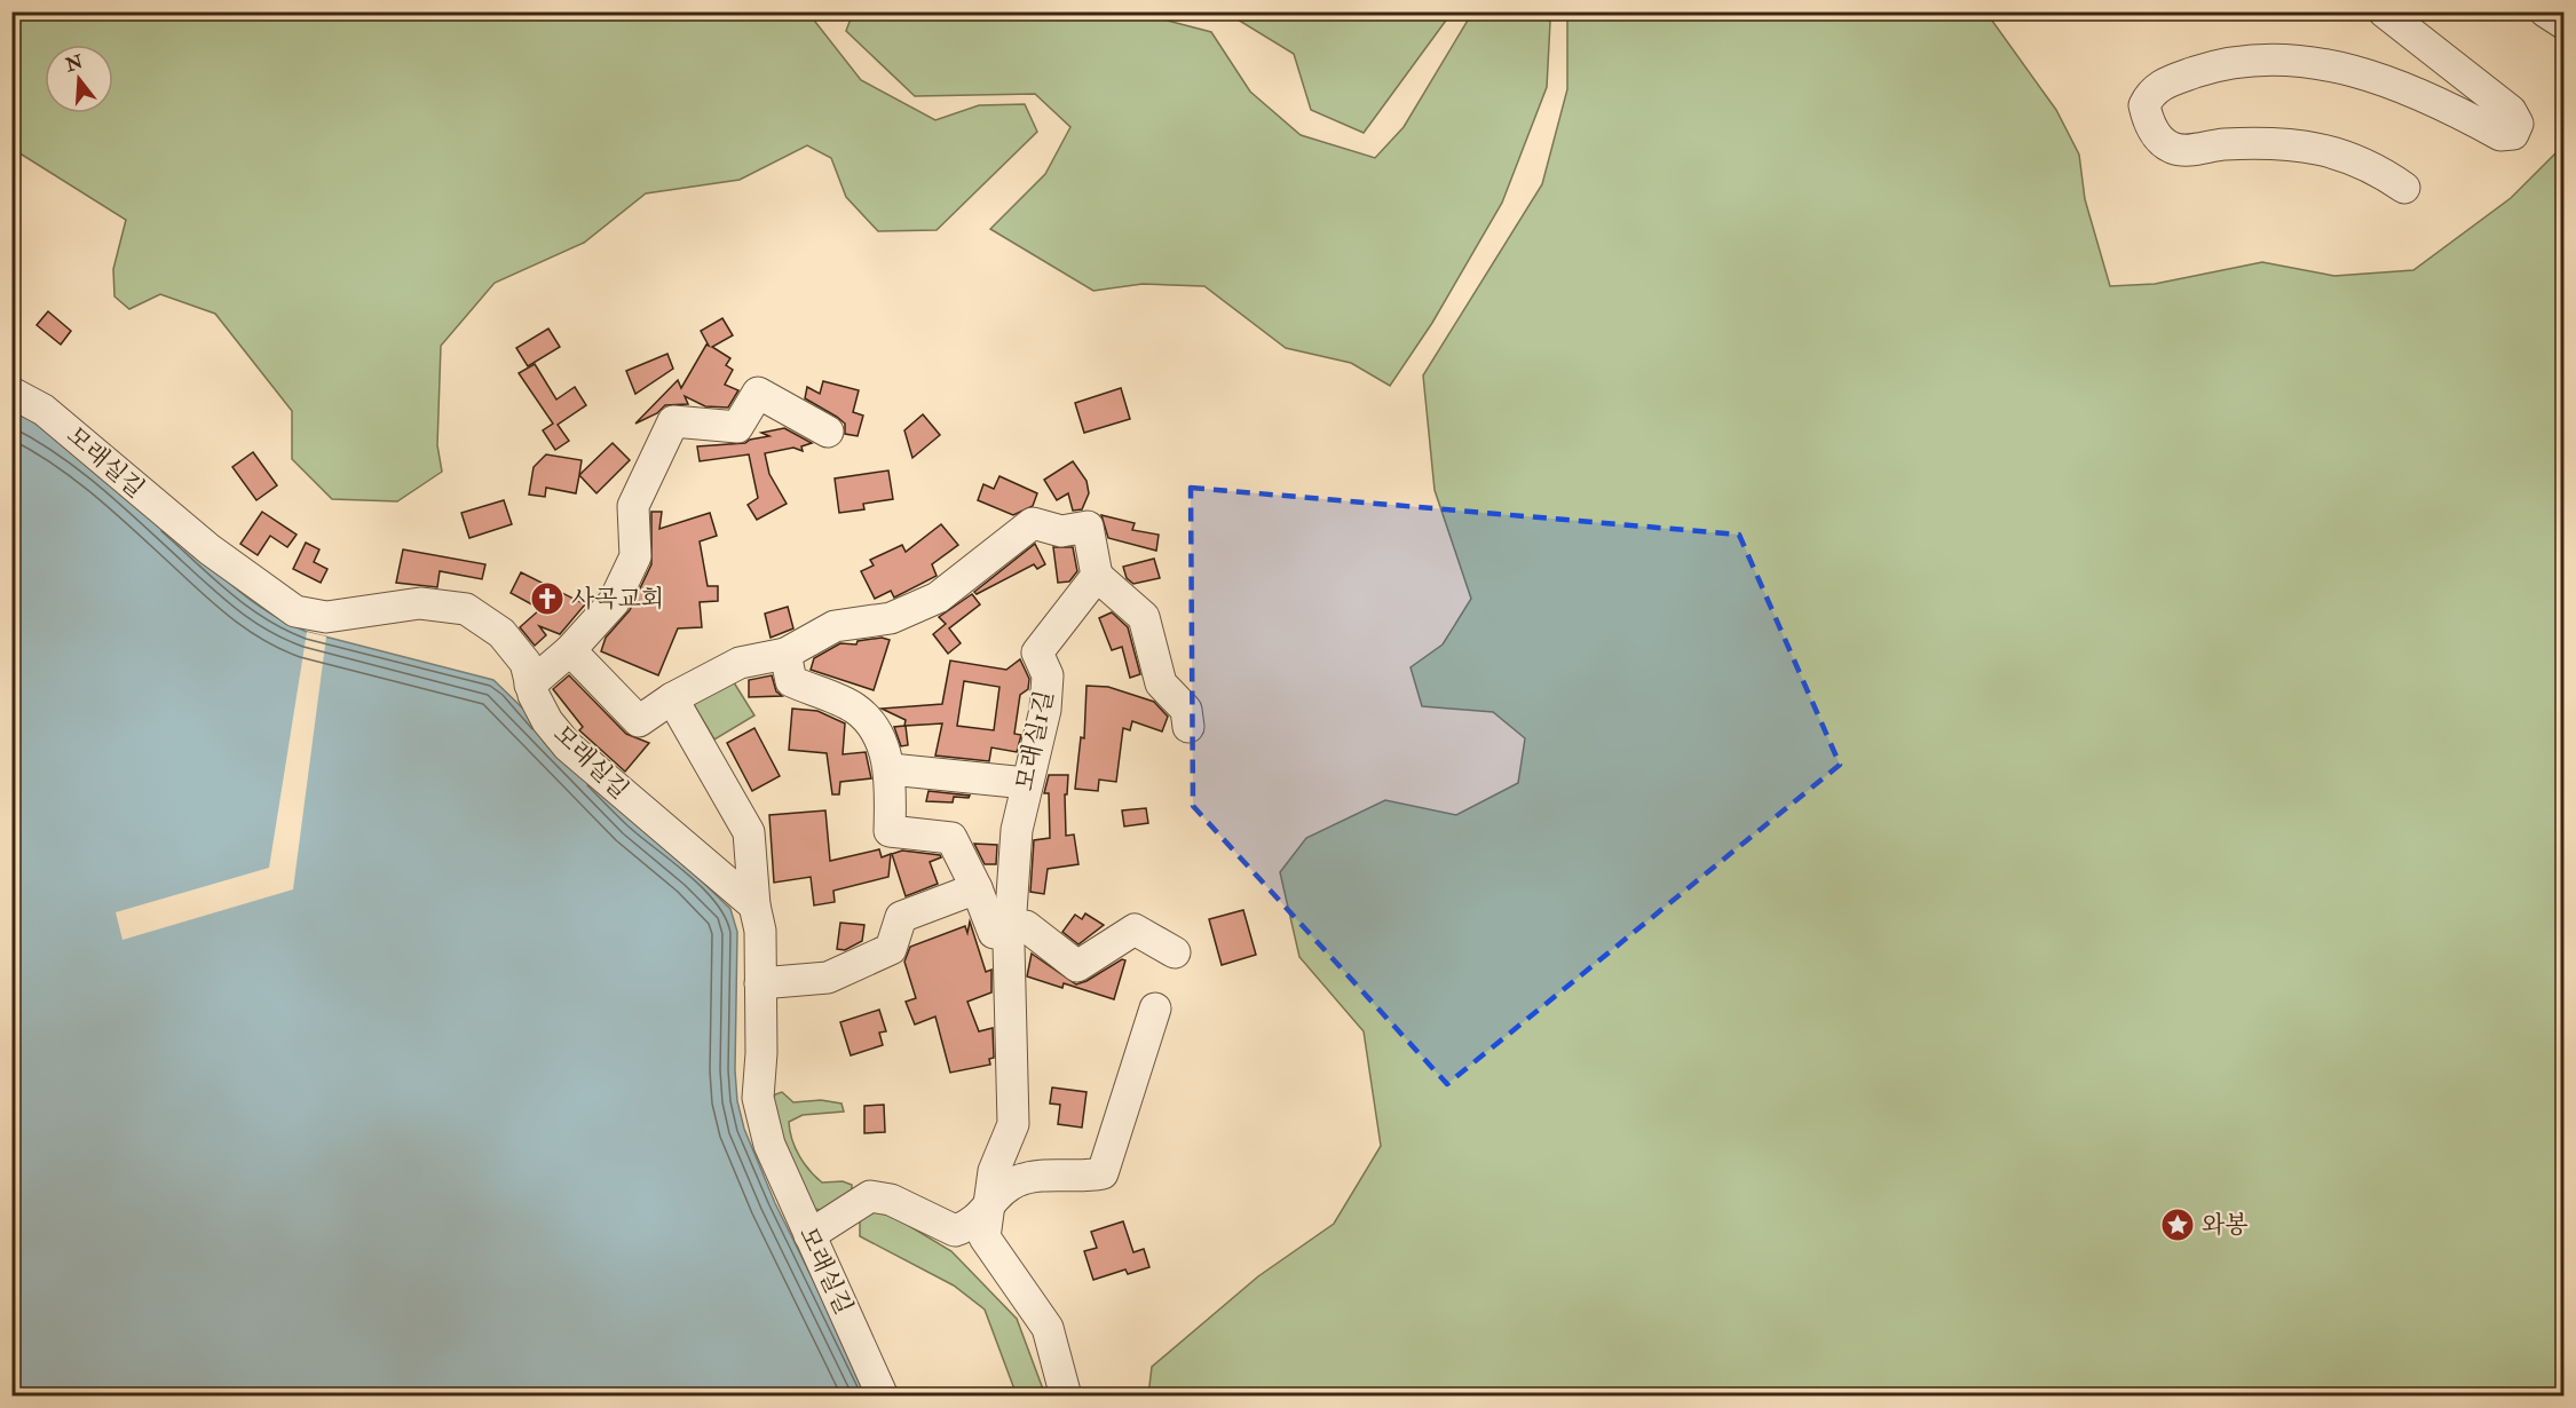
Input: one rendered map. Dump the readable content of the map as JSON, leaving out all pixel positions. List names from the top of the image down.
{
  "streets": {
    "street": ["모래실길", "모래실1길"]
  },
  "places": {
    "church": ["사곡교회"],
    "place": ["와봉"]
  },
  "north": "top"
}
